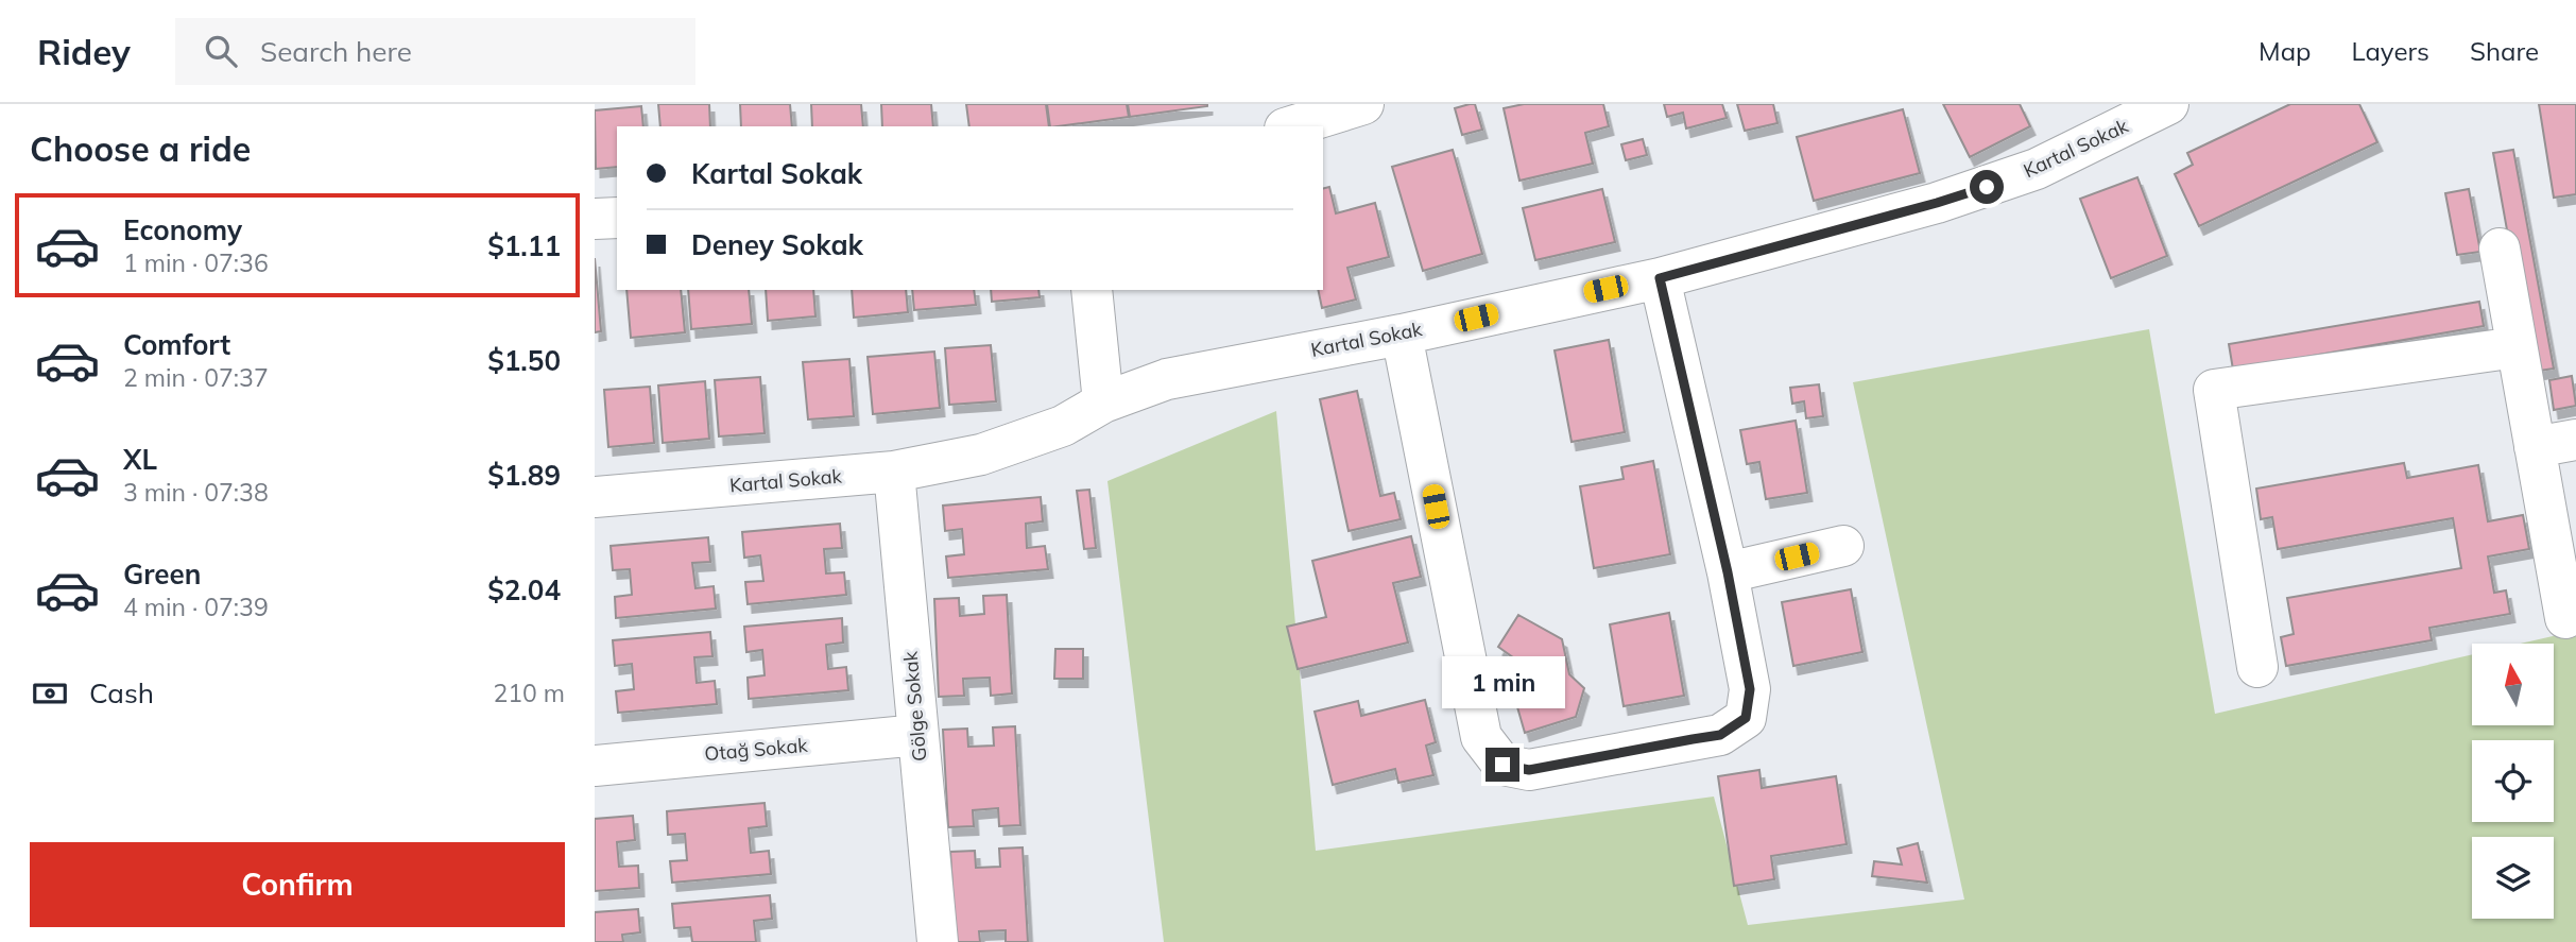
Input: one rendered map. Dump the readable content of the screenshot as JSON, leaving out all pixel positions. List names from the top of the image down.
{
  "streets": {
    "street": ["Kartal Sokak", "Gölge Sokak", "Otağ Sokak"]
  },
  "crossings": [
    ["Kartal Sokak", "Gölge Sokak"],
    ["Gölge Sokak", "Otağ Sokak"]
  ],
  "north": "top",
  "page": {
    "header": "Ridey",
    "search": "Search here",
    "nav": ["Map", "Layers", "Share"],
    "heading": "Choose a ride",
    "banner": ["Kartal Sokak", "Deney Sokak"],
    "list": [
      {
        "name": "Economy",
        "note": "1 min · 07:36",
        "value": "$1.11"
      },
      {
        "name": "Comfort",
        "note": "2 min · 07:37",
        "value": "$1.50"
      },
      {
        "name": "XL",
        "note": "3 min · 07:38",
        "value": "$1.89"
      },
      {
        "name": "Green",
        "note": "4 min · 07:39",
        "value": "$2.04"
      }
    ],
    "pay": ["Cash", "210 m"],
    "bubble": "1 min",
    "buttons": "Confirm"
  }
}
